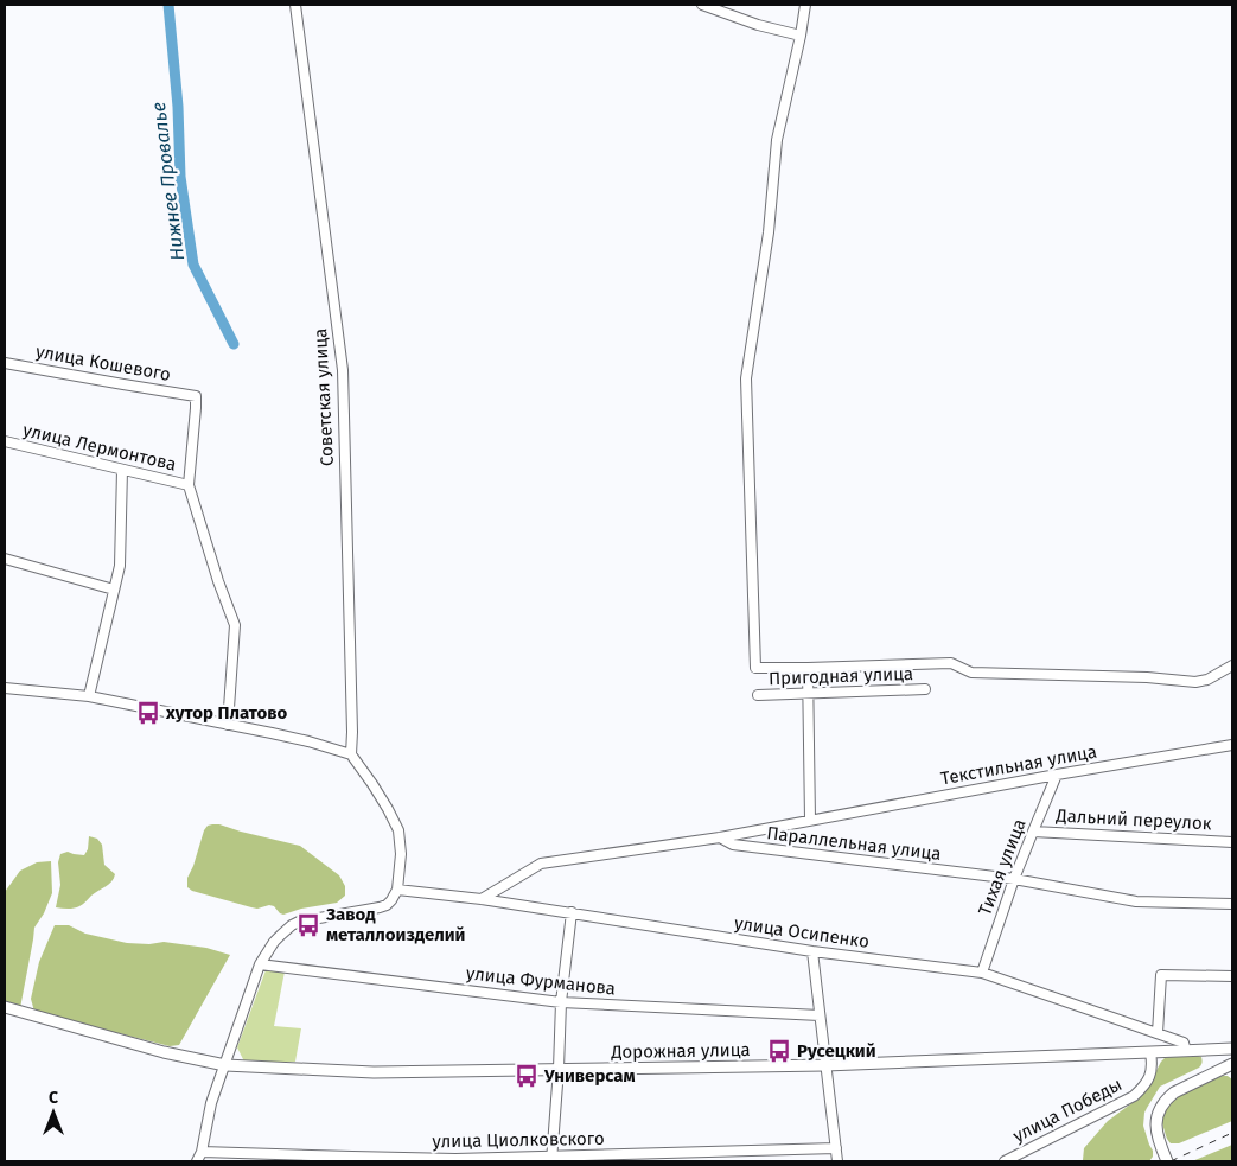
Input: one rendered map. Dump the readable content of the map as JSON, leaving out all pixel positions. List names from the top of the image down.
{
  "streets": {
    "main road": ["Дорожная улица"],
    "street": [
      "улица Кошевого",
      "Советская улица",
      "улица Лермонтова",
      "Пригодная улица",
      "Текстильная улица",
      "Дальний переулок",
      "Параллельная улица",
      "Тихая улица",
      "улица Осипенко",
      "улица Фурманова",
      "улица Победы",
      "улица Циолковского"
    ]
  },
  "crossings": [
    ["улица Кошевого", "улица Лермонтова"],
    ["Текстильная улица", "Параллельная улица"],
    ["Текстильная улица", "Тихая улица"],
    ["Дальний переулок", "Тихая улица"],
    ["Параллельная улица", "Тихая улица"],
    ["Параллельная улица", "улица Осипенко"],
    ["Тихая улица", "улица Осипенко"],
    ["улица Осипенко", "Дорожная улица"],
    ["Дорожная улица", "улица Победы"]
  ],
  "water": ["Нижнее Провалье"],
  "places": {
    "bus stop": [
      "хутор Платово",
      "Завод металлоизделий",
      "Русецкий",
      "Универсам"
    ]
  },
  "north": "top"
}
